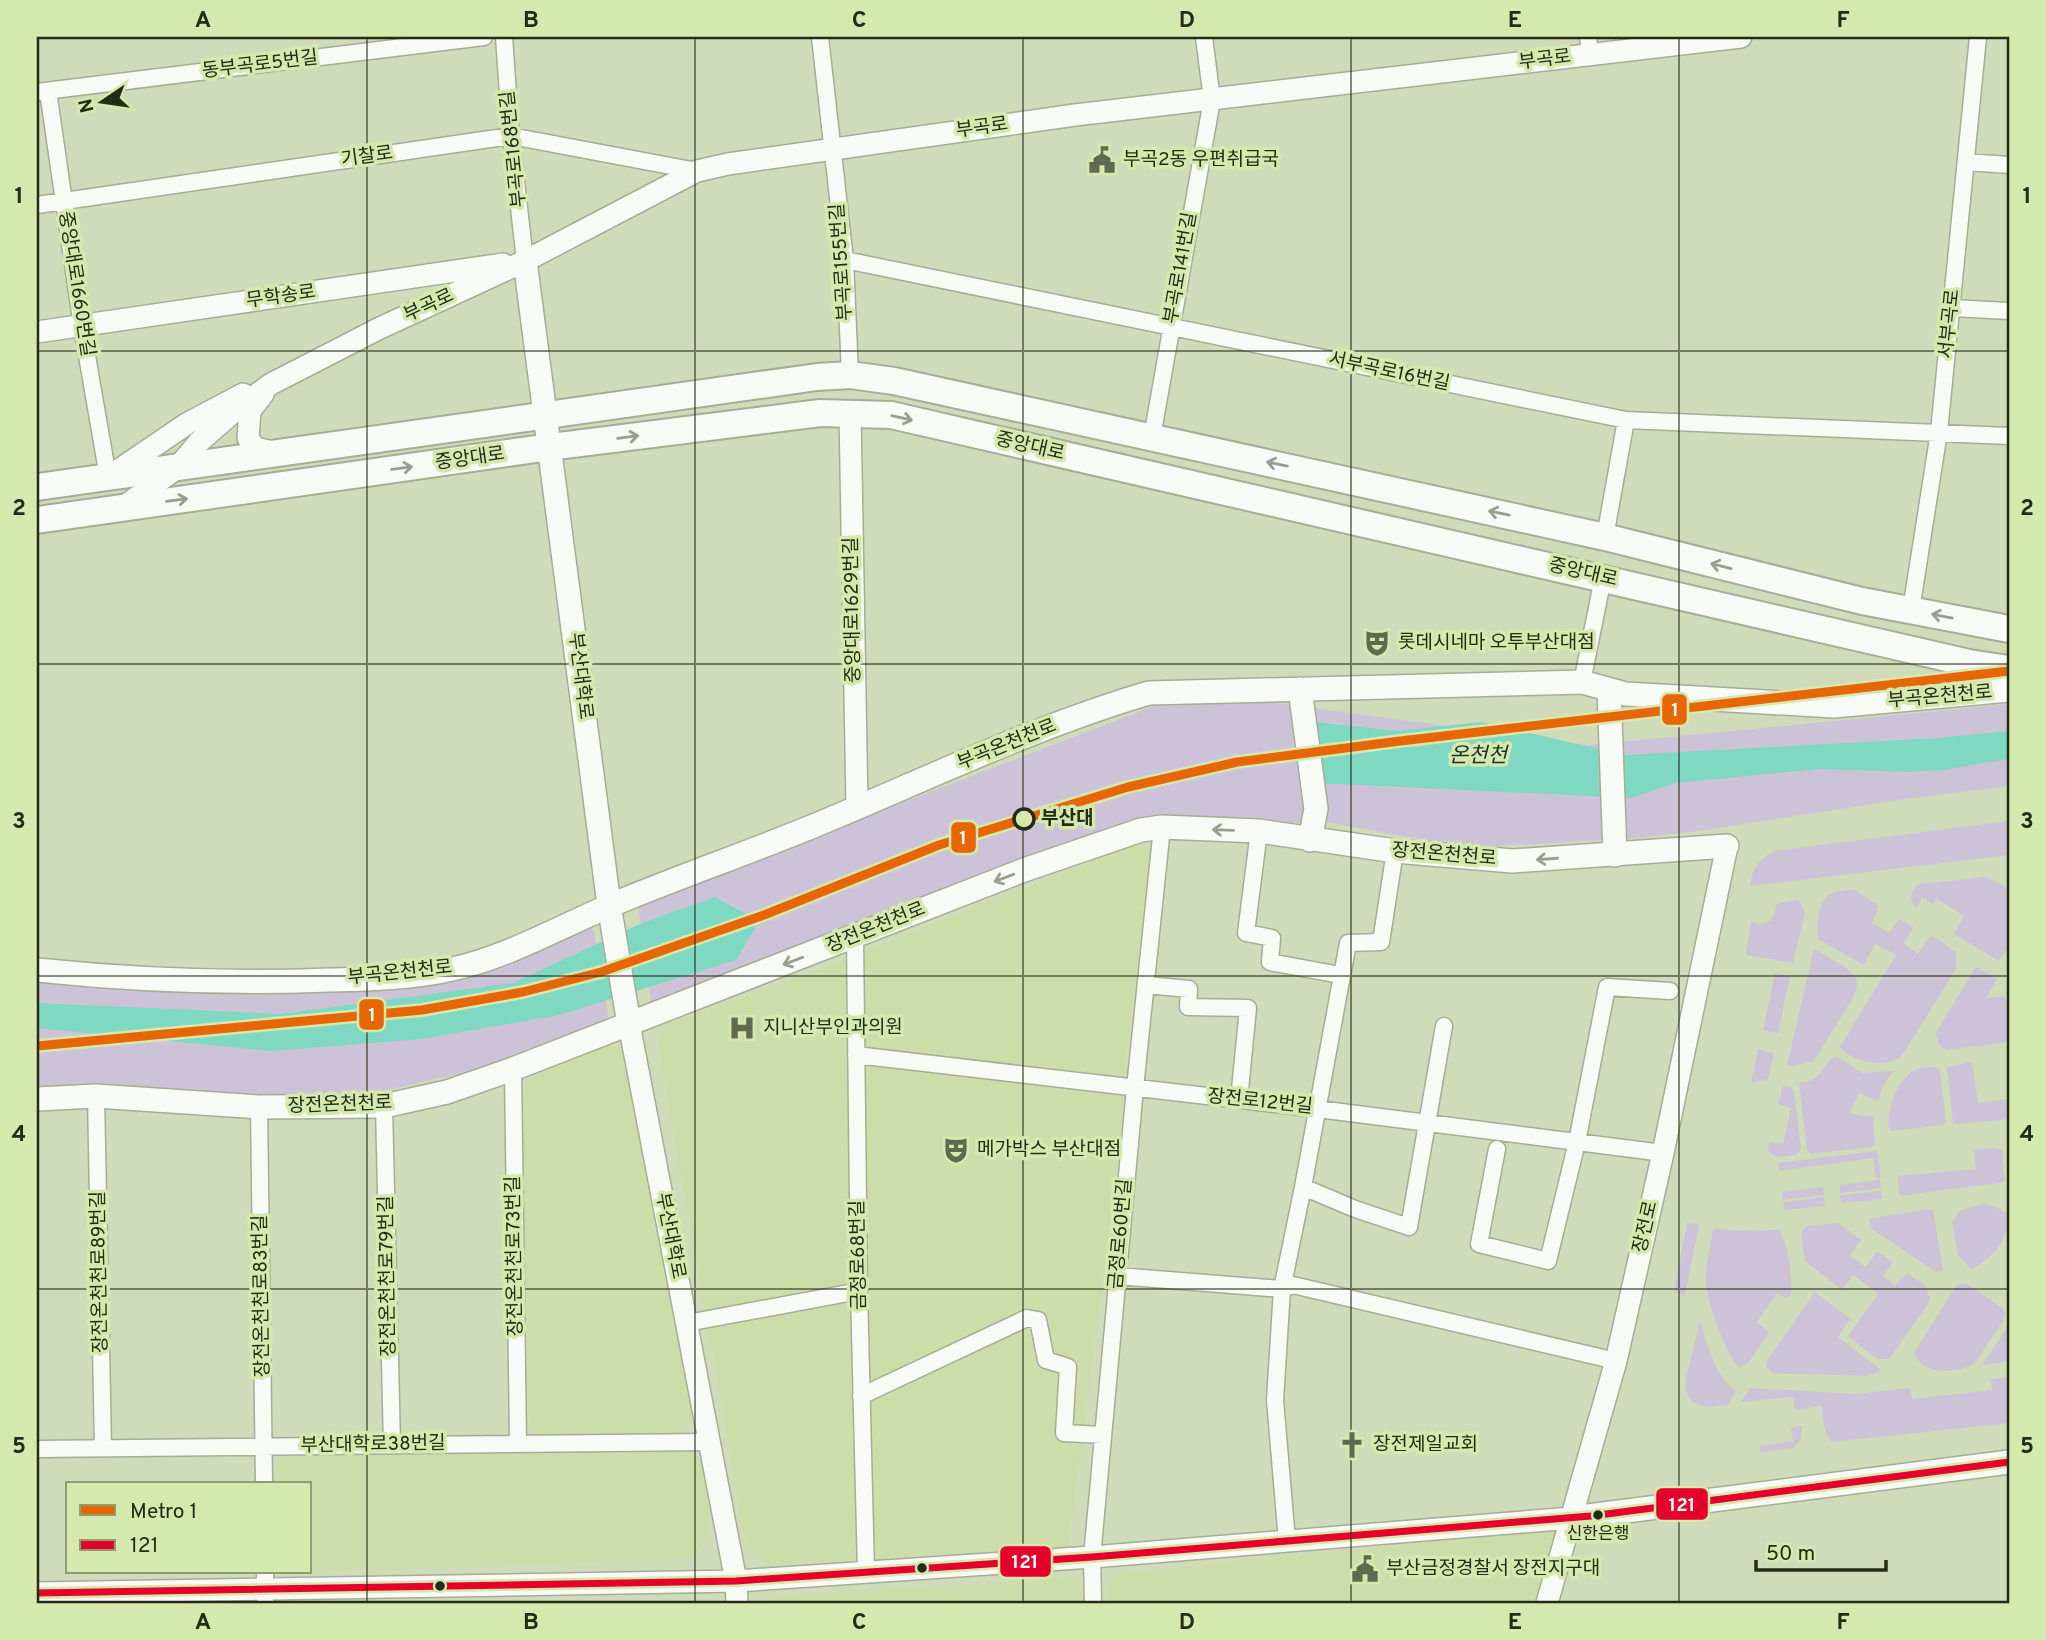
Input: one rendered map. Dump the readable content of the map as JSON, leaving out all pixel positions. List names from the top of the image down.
{
  "streets": {
    "main road": [
      "중앙대로",
      "부산대학로",
      "부곡온천천로",
      "장전온천천로"
    ],
    "street": [
      "부곡로",
      "동부곡로5번길",
      "부곡로168번길",
      "기찰로",
      "부곡로155번길",
      "부곡로141번길",
      "중앙대로1660번길",
      "무학송로",
      "서부곡로",
      "서부곡로16번길",
      "중앙대로1629번길",
      "장전로12번길",
      "장전로",
      "금정로60번길",
      "금정로68번길",
      "장전온천천로73번길",
      "장전온천천로89번길",
      "장전온천천로79번길",
      "장전온천천로83번길",
      "부산대학로38번길"
    ]
  },
  "crossings": [
    ["부곡로", "부곡로168번길"],
    ["부곡로", "기찰로"],
    ["부곡로", "부곡로155번길"],
    ["부곡로", "부곡로141번길"],
    ["부곡로", "중앙대로1660번길"],
    ["부곡로", "무학송로"],
    ["부곡로", "중앙대로"],
    ["부곡로", "부산대학로"],
    ["동부곡로5번길", "중앙대로1660번길"],
    ["부곡로168번길", "기찰로"],
    ["부곡로168번길", "무학송로"],
    ["부곡로168번길", "부산대학로"],
    ["기찰로", "중앙대로1660번길"],
    ["부곡로155번길", "서부곡로16번길"],
    ["부곡로155번길", "중앙대로"],
    ["부곡로141번길", "서부곡로16번길"],
    ["부곡로141번길", "중앙대로"],
    ["중앙대로1660번길", "무학송로"],
    ["중앙대로1660번길", "중앙대로"],
    ["무학송로", "부산대학로"],
    ["서부곡로", "서부곡로16번길"],
    ["서부곡로", "중앙대로"],
    ["중앙대로", "중앙대로1629번길"],
    ["중앙대로", "부산대학로"],
    ["중앙대로1629번길", "부곡온천천로"],
    ["부산대학로", "부곡온천천로"],
    ["부산대학로", "장전온천천로"],
    ["부산대학로", "부산대학로38번길"],
    ["장전온천천로", "장전로"],
    ["장전온천천로", "금정로60번길"],
    ["장전온천천로", "금정로68번길"],
    ["장전온천천로", "장전온천천로73번길"],
    ["장전온천천로", "장전온천천로89번길"],
    ["장전온천천로", "장전온천천로79번길"],
    ["장전온천천로", "장전온천천로83번길"],
    ["장전로12번길", "장전로"],
    ["장전로12번길", "금정로60번길"],
    ["장전로12번길", "금정로68번길"],
    ["장전온천천로73번길", "부산대학로38번길"],
    ["장전온천천로89번길", "부산대학로38번길"],
    ["장전온천천로79번길", "부산대학로38번길"],
    ["장전온천천로83번길", "부산대학로38번길"]
  ],
  "one_way": ["장전온천천로"],
  "water": ["온천천"],
  "places": {
    "public building": ["부곡2동 우편취급국", "부산금정경찰서 장전지구대"],
    "theatre": ["롯데시네마 오투부산대점", "메가박스 부산대점"],
    "other": ["부산대", "신한은행"],
    "hospital": ["지니산부인과의원"],
    "church": ["장전제일교회"]
  },
  "lines": ["metro line 1", "transit line 121"],
  "legend": ["Metro 1", "121"],
  "scale_bar": "50 m",
  "north": "left",
  "grid": {
    "columns": [
      "A",
      "B",
      "C",
      "D",
      "E",
      "F"
    ],
    "rows": [
      "1",
      "2",
      "3",
      "4",
      "5"
    ]
  }
}
